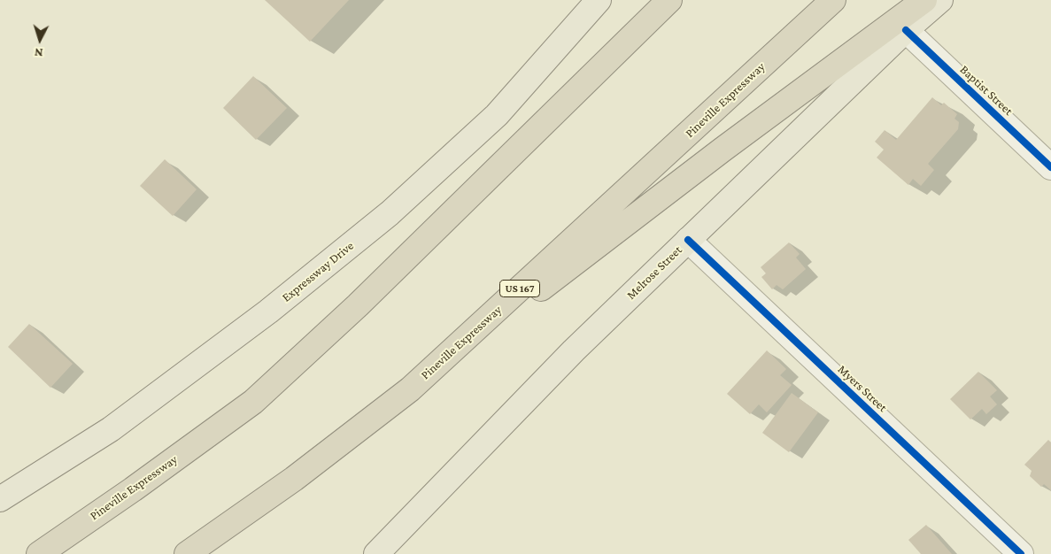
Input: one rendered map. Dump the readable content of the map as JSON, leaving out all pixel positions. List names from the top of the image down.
{
  "streets": {
    "highway": ["Pineville Expressway", "US 167"],
    "main road": ["Expressway Drive", "Melrose Street"],
    "street": ["Baptist Street", "Myers Street"]
  },
  "crossings": [
    ["Baptist Street", "Melrose Street"],
    ["Melrose Street", "Myers Street"]
  ],
  "north": "bottom"
}
